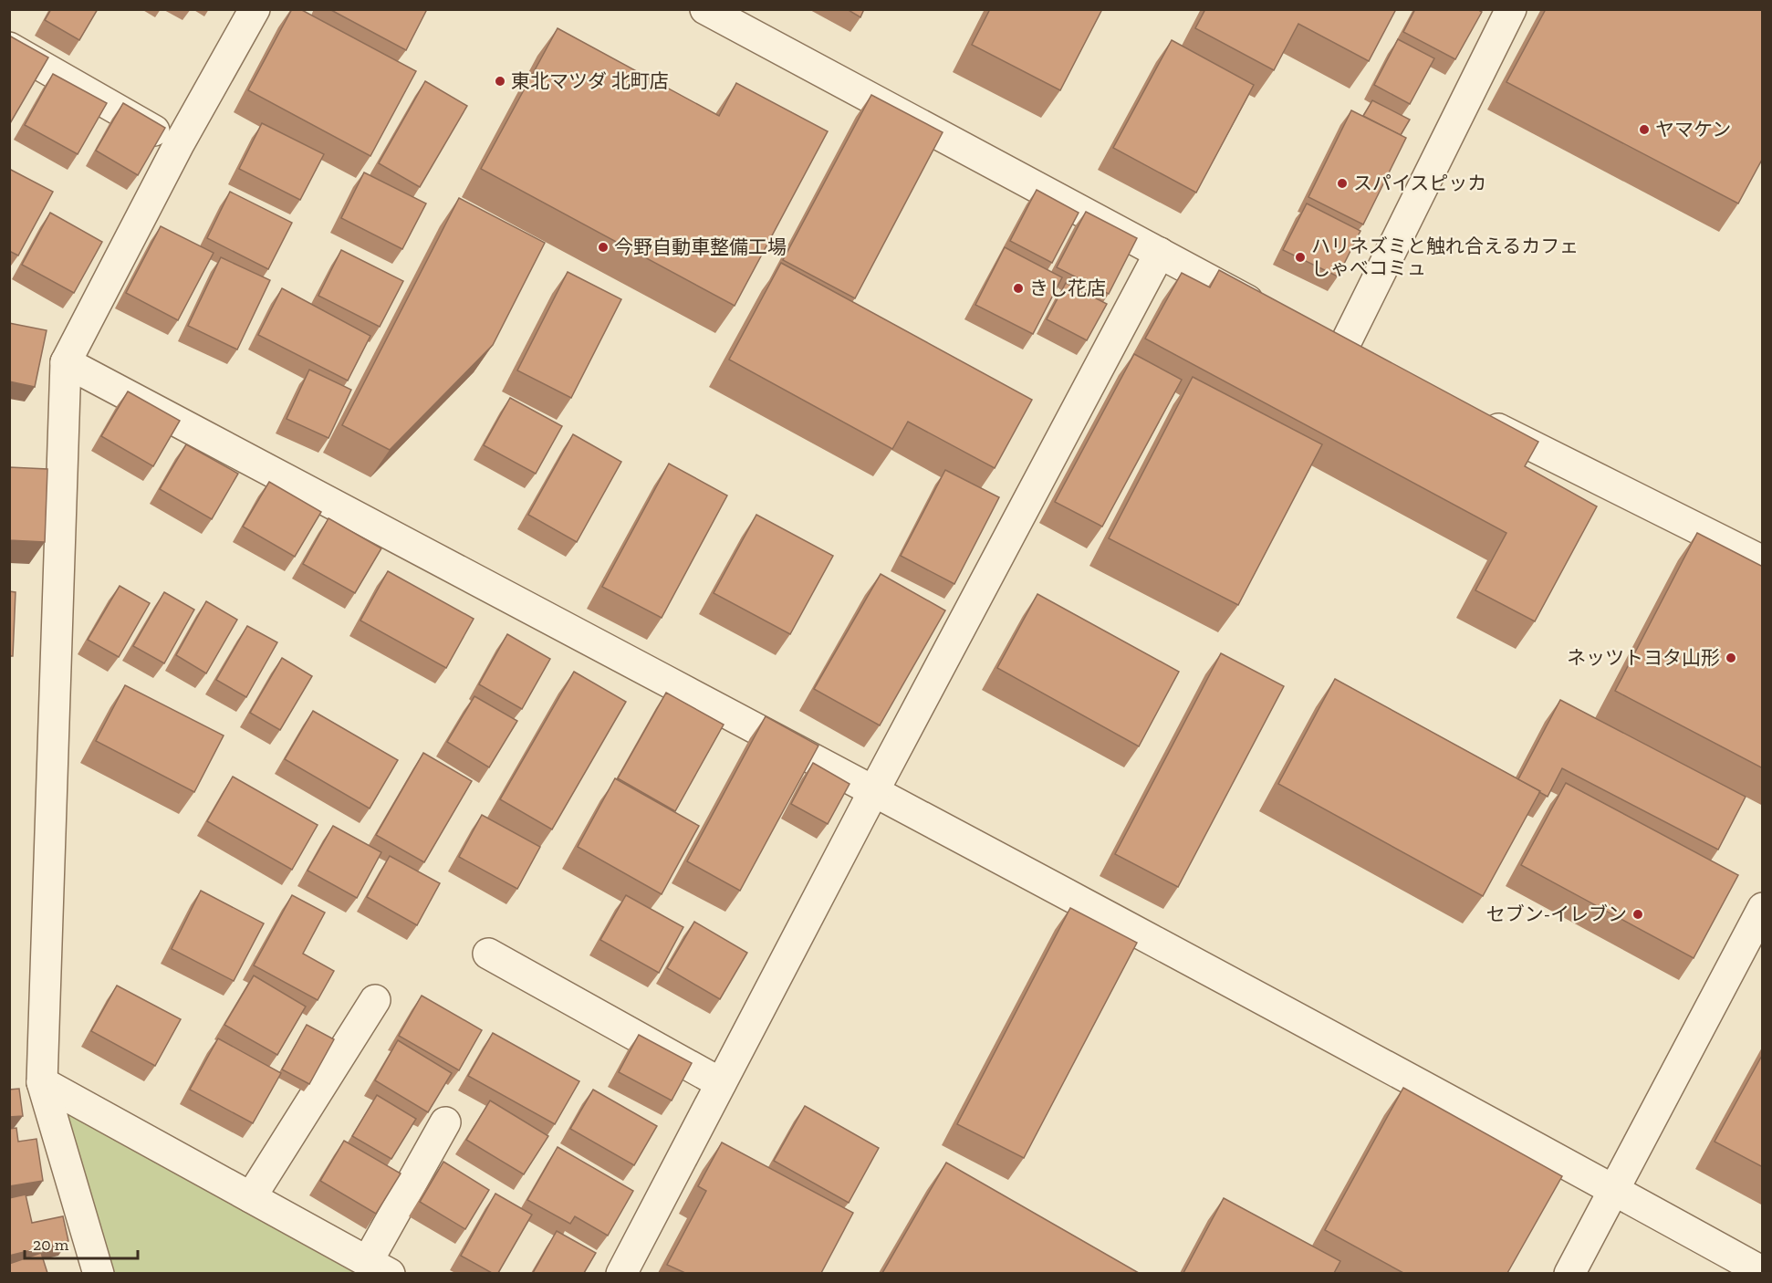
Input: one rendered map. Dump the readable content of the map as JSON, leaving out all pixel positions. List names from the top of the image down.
{
  "places": [
    "東北マツダ 北町店",
    "ヤマケン",
    "スパイスピッカ",
    "今野自動車整備工場",
    "ハリネズミと触れ合えるカフェ しゃべコミュ",
    "きし花店",
    "ネッツトヨタ山形",
    "セブン-イレブン"
  ],
  "scale_bar": "20 m"
}
